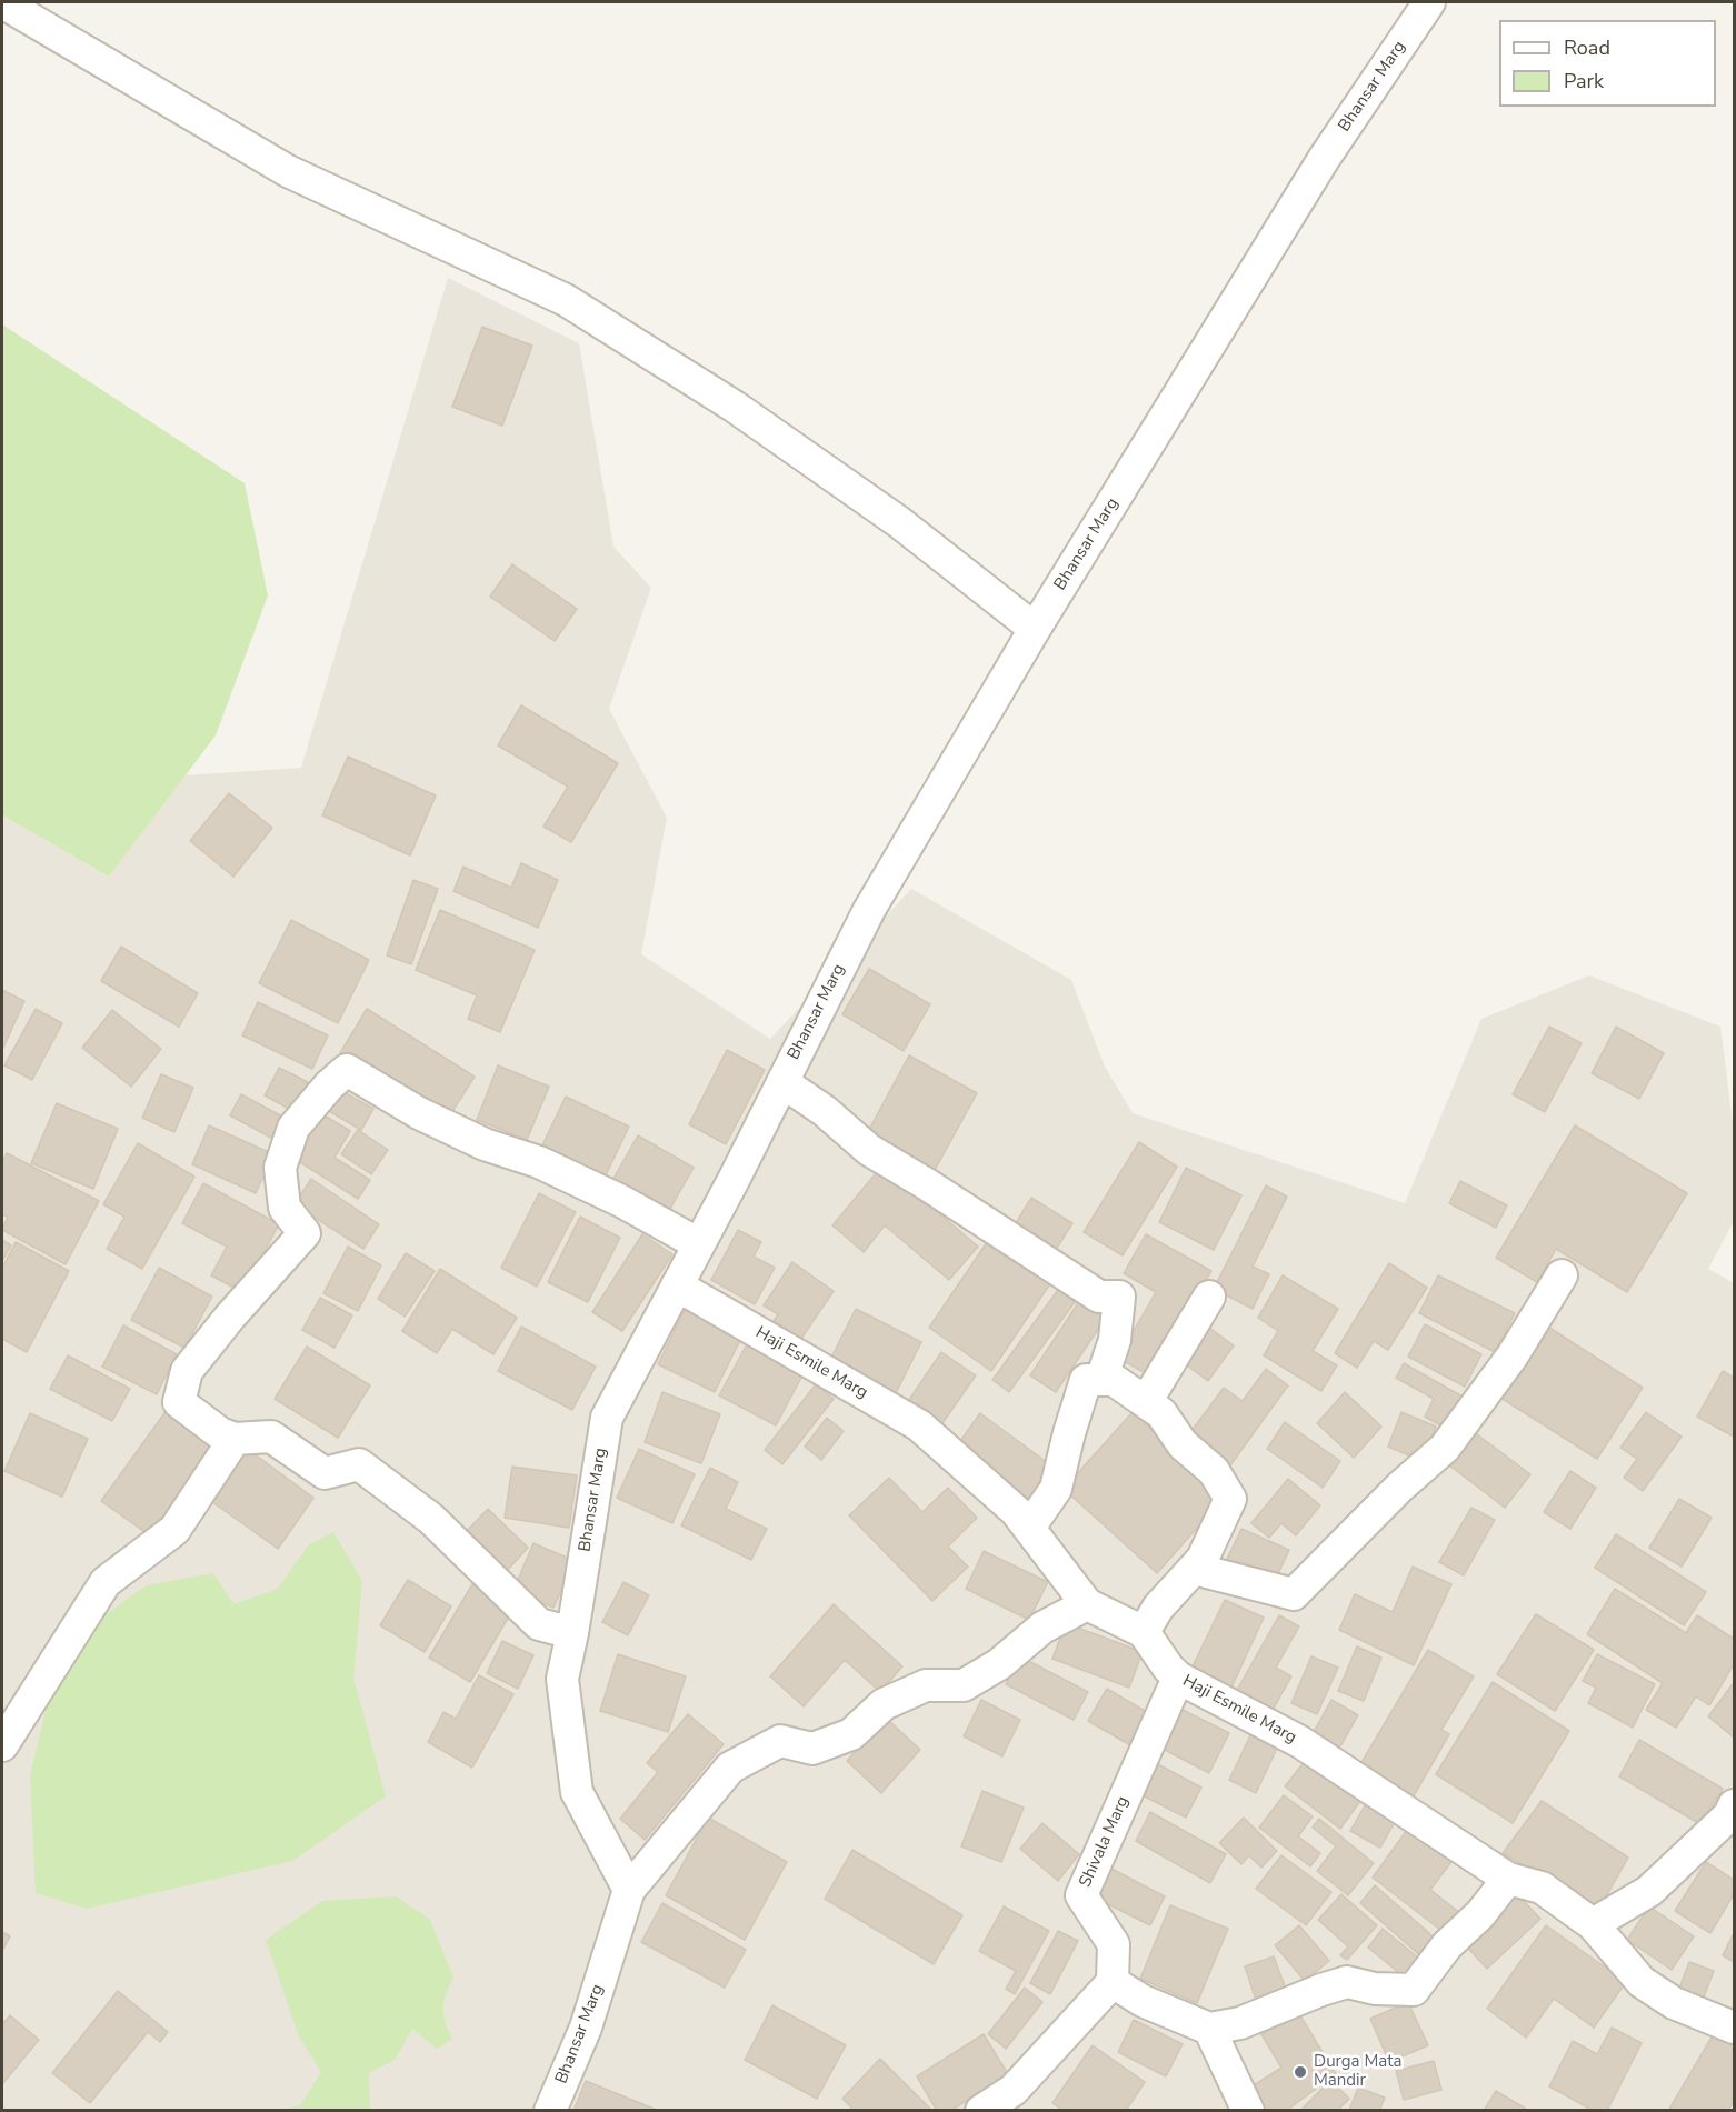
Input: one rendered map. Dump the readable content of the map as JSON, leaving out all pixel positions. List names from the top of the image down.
{
  "streets": {
    "street": ["Bhansar Marg", "Haji Esmile Marg", "Shivala Marg"]
  },
  "crossings": [
    ["Bhansar Marg", "Haji Esmile Marg"],
    ["Haji Esmile Marg", "Shivala Marg"]
  ],
  "places": ["Durga Mata Mandir"],
  "legend": ["Road", "Park"]
}
